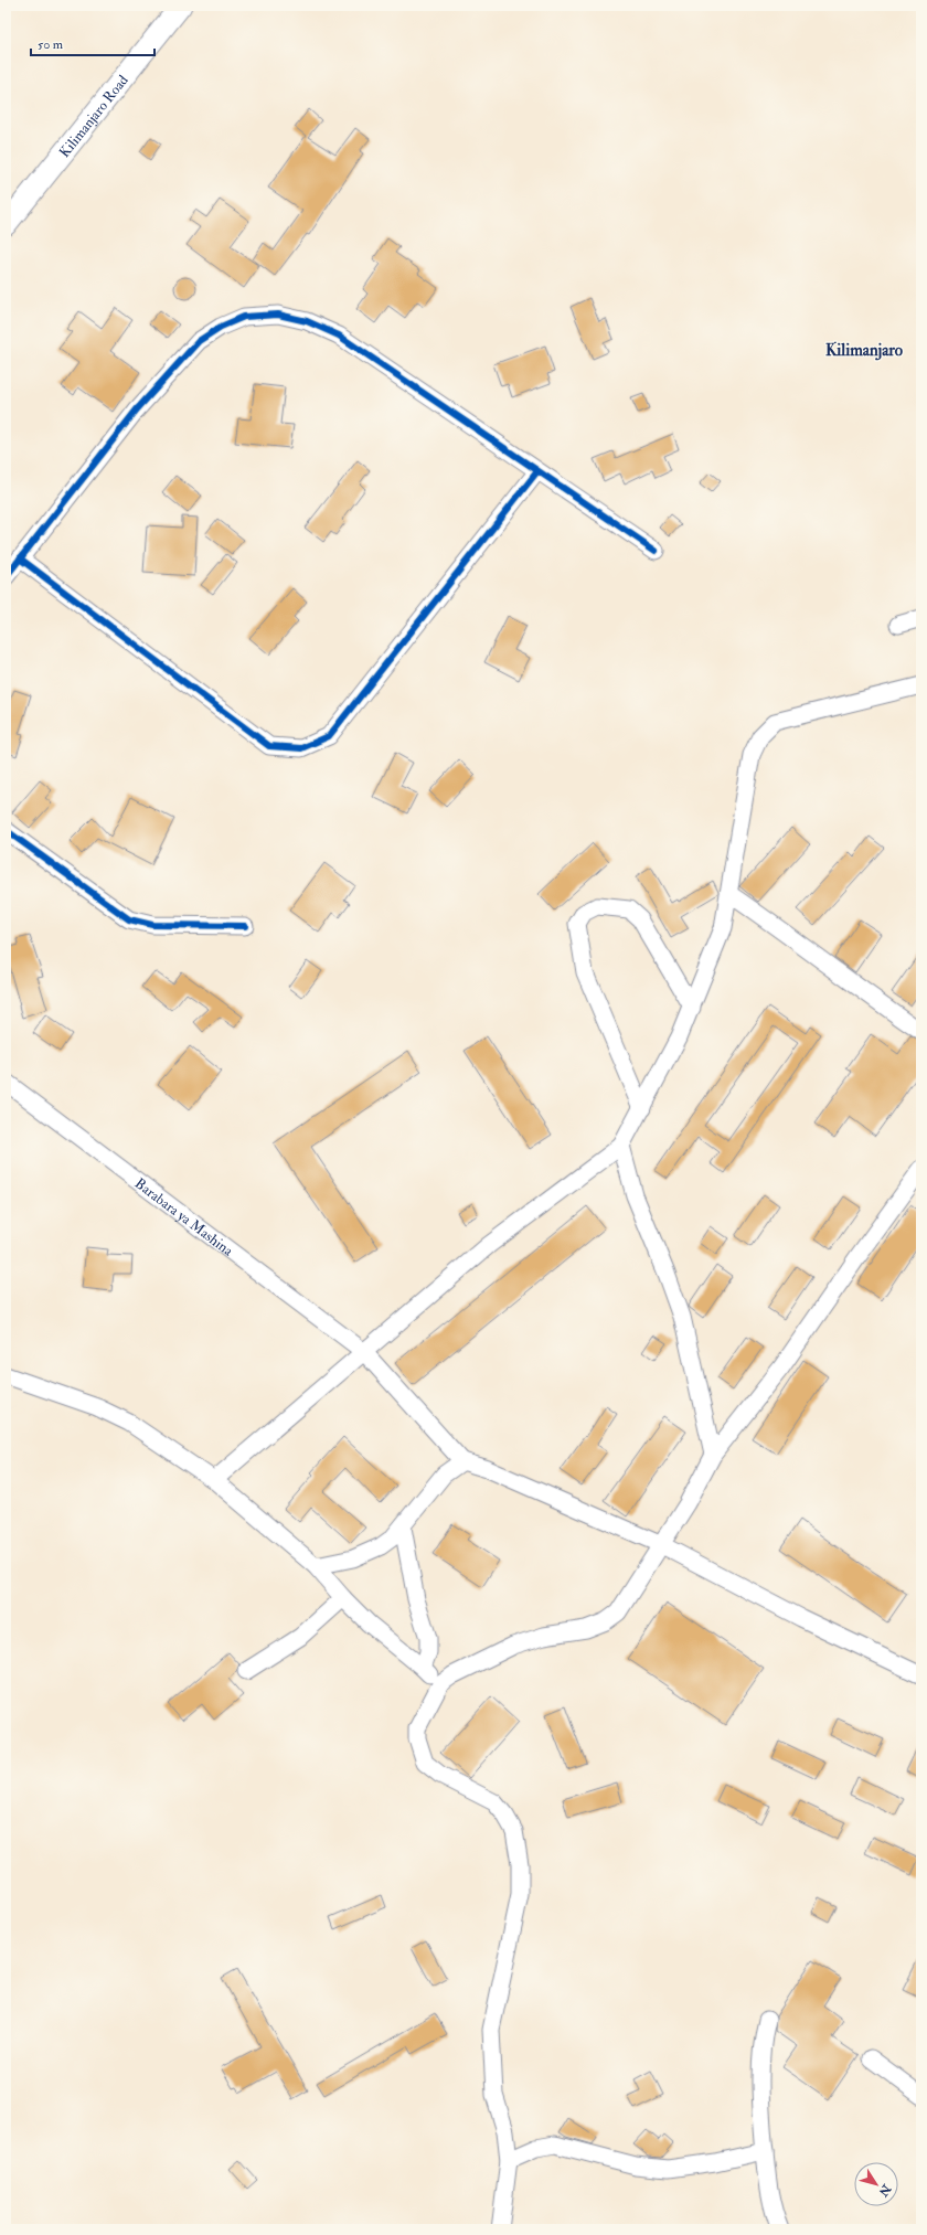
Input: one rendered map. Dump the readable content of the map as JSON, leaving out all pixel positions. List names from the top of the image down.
{
  "streets": {
    "main road": ["Kilimanjaro Road"],
    "street": ["Barabara ya Mashina"]
  },
  "districts": ["Kilimanjaro"],
  "scale_bar": "50 m",
  "north": "bottom right"
}
